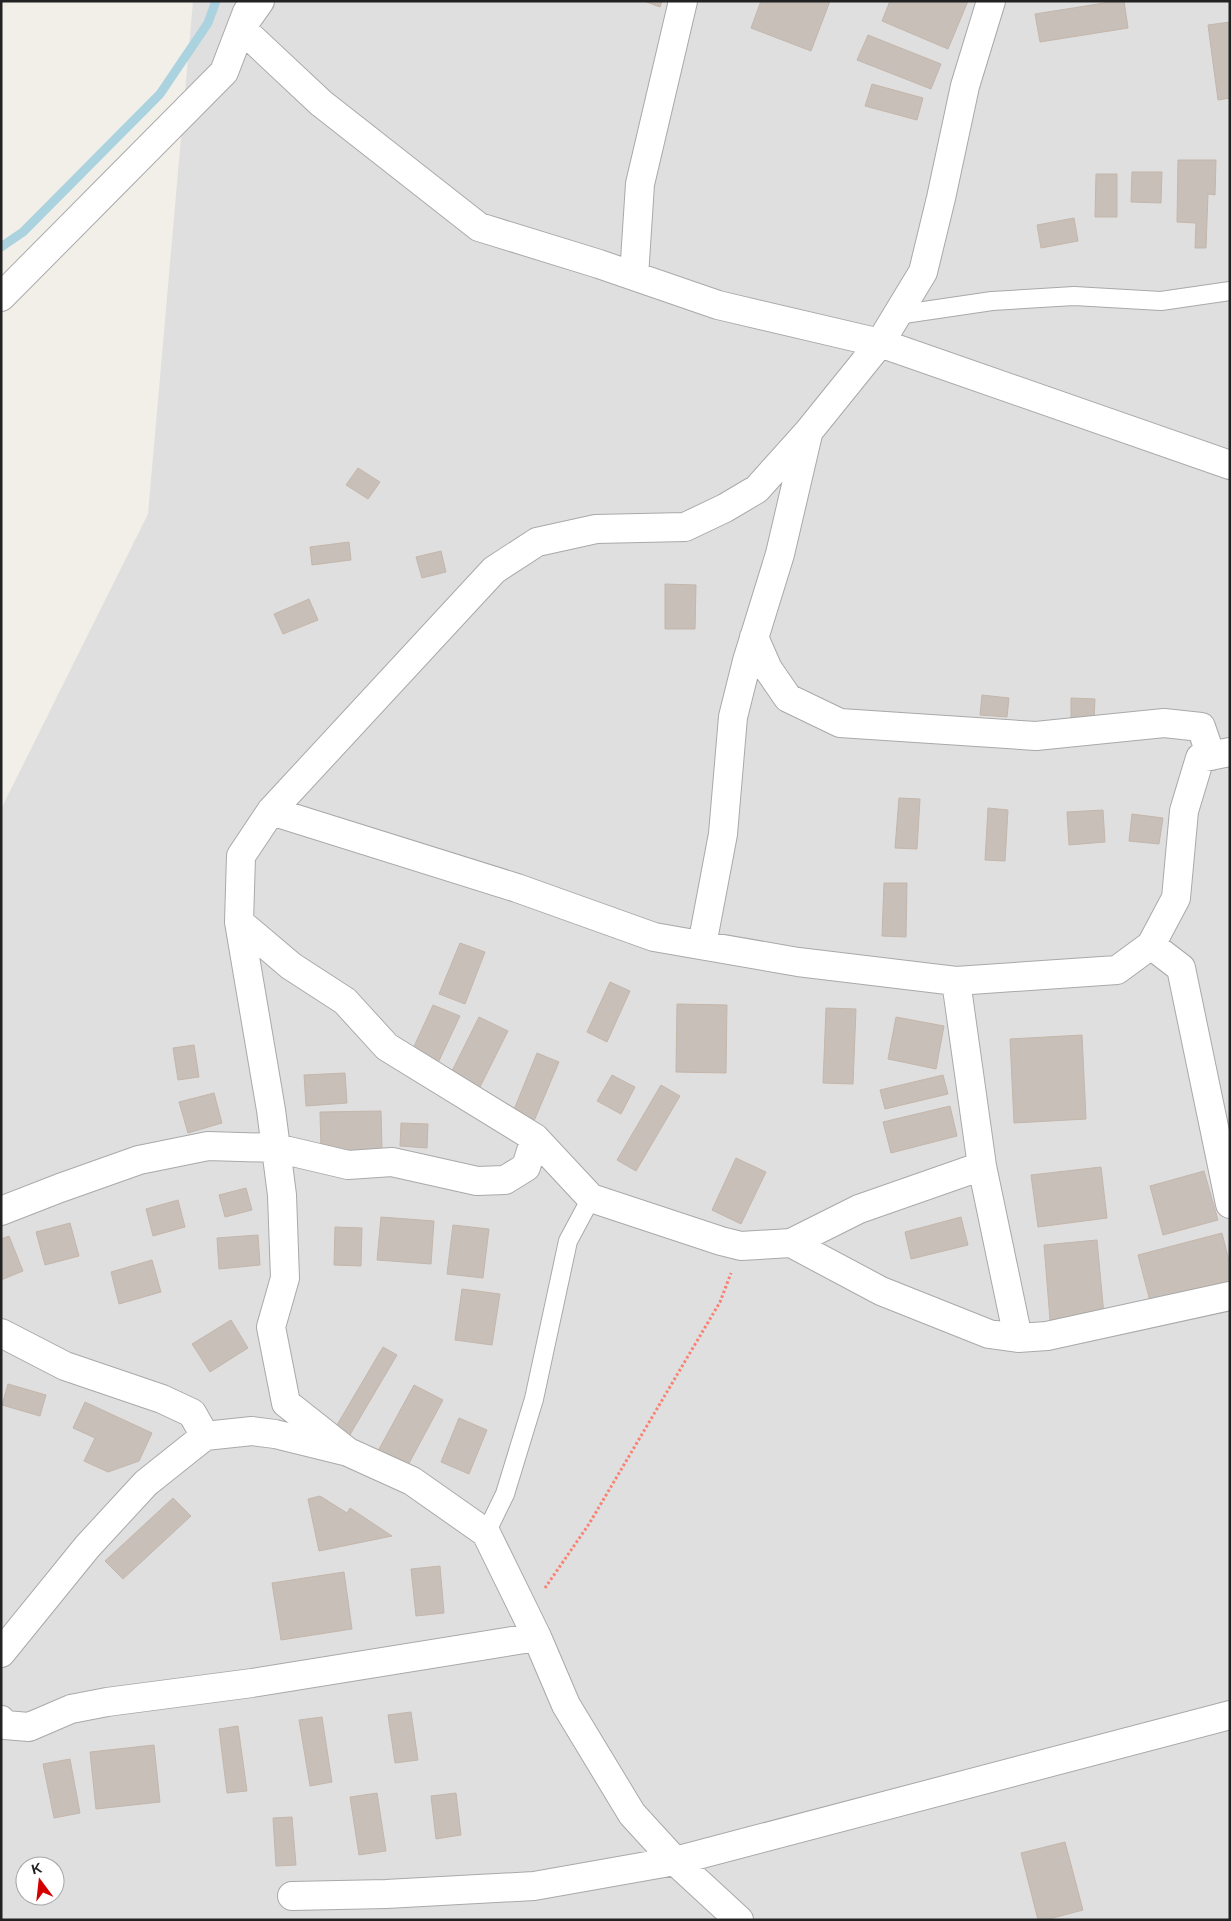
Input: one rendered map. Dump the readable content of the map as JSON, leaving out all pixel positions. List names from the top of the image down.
{
  "north": "top"
}
